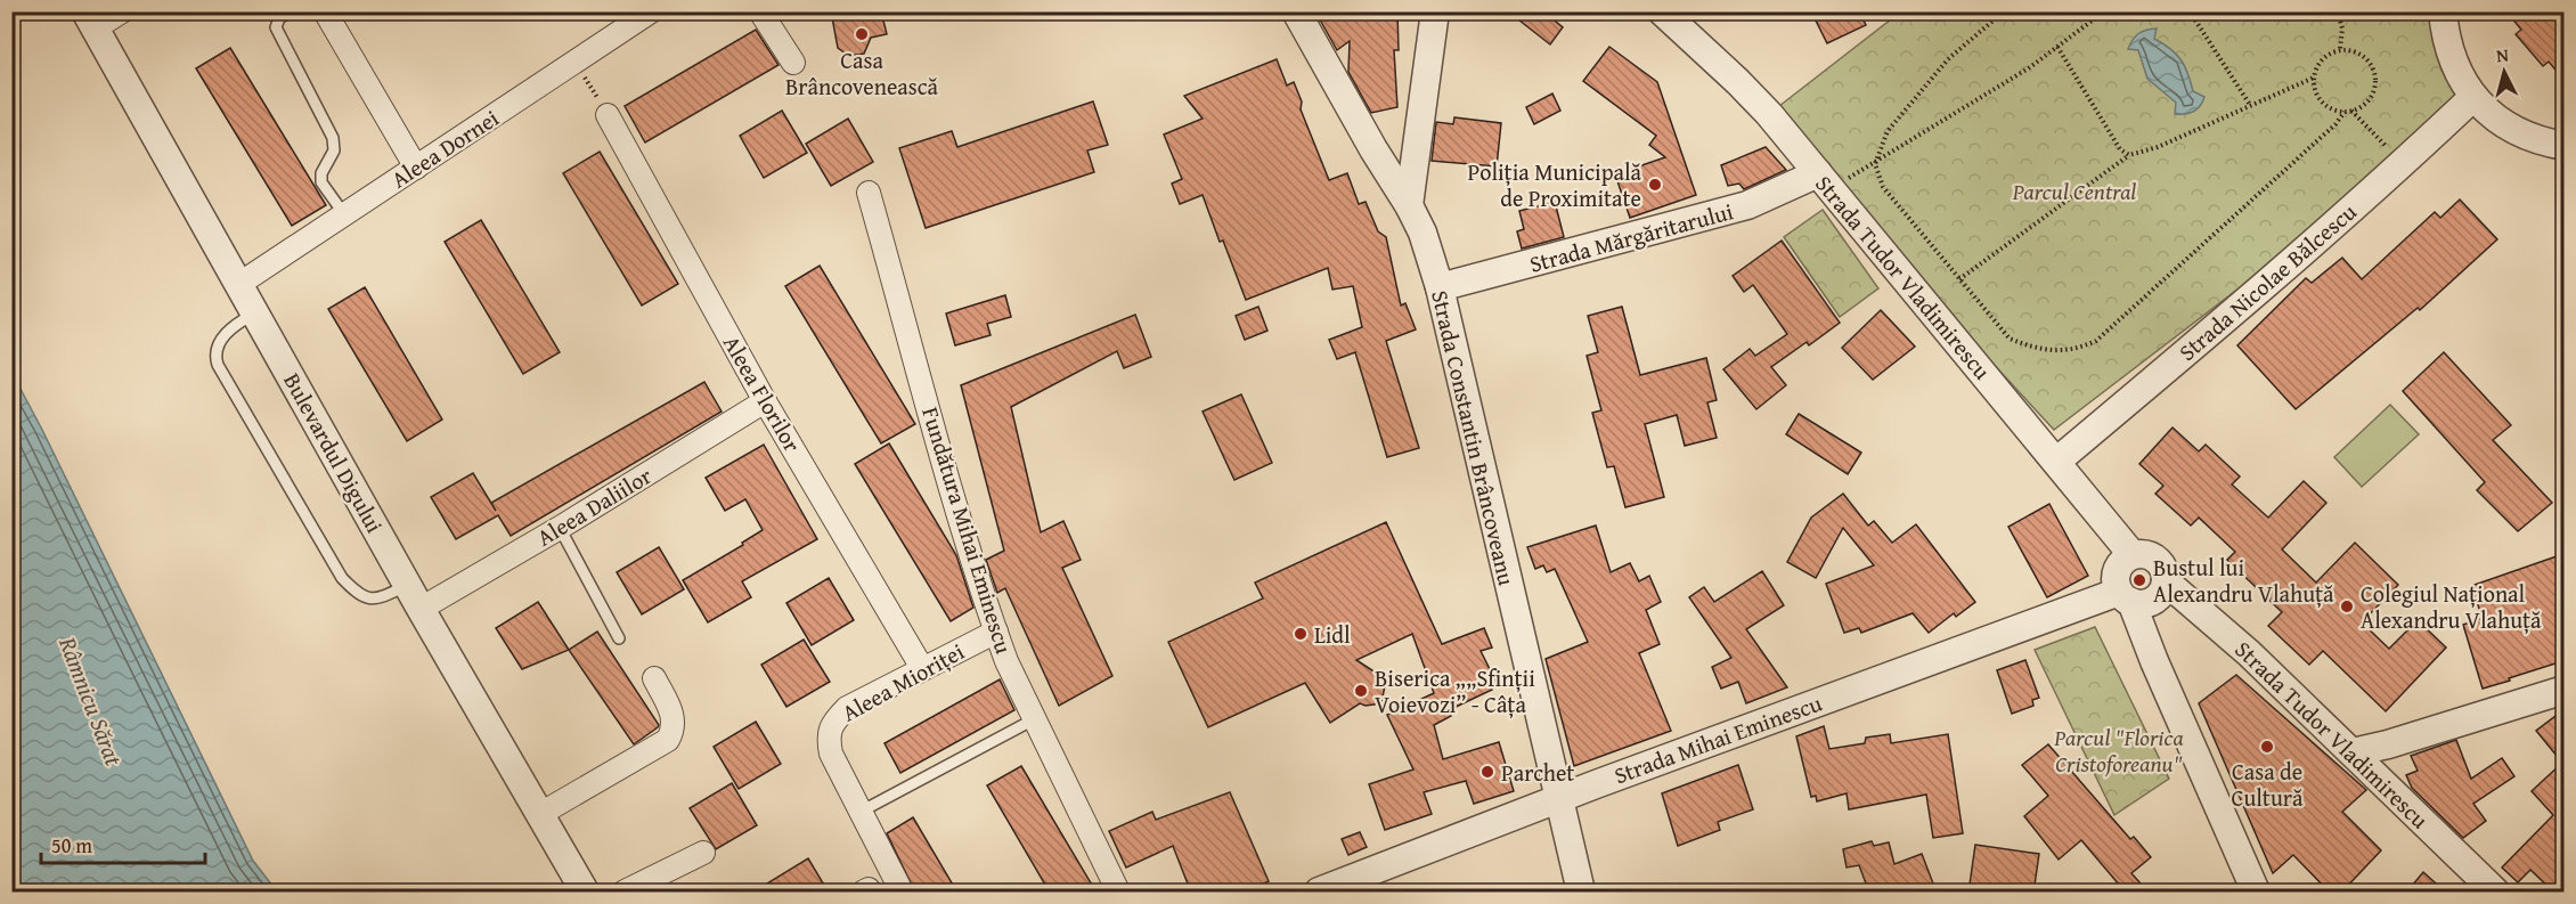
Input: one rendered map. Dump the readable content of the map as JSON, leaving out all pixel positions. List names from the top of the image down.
{
  "streets": {
    "street": [
      "Aleea Dornei",
      "Strada Mărgăritarului",
      "Strada Tudor Vladimirescu",
      "Strada Nicolae Bălcescu",
      "Aleea Florilor",
      "Strada Constantin Brâncoveanu",
      "Bulevardul Digului",
      "Aleea Daliilor",
      "Fundătura Mihai Eminescu",
      "Aleea Mioriței",
      "Strada Mihai Eminescu"
    ]
  },
  "crossings": [
    ["Aleea Dornei", "Bulevardul Digului"],
    ["Strada Mărgăritarului", "Strada Tudor Vladimirescu"],
    ["Strada Mărgăritarului", "Strada Constantin Brâncoveanu"],
    ["Strada Tudor Vladimirescu", "Strada Nicolae Bălcescu"],
    ["Strada Tudor Vladimirescu", "Strada Mihai Eminescu"],
    ["Aleea Florilor", "Aleea Daliilor"],
    ["Aleea Florilor", "Aleea Mioriței"],
    ["Strada Constantin Brâncoveanu", "Strada Mihai Eminescu"],
    ["Bulevardul Digului", "Aleea Daliilor"],
    ["Fundătura Mihai Eminescu", "Aleea Mioriței"]
  ],
  "water": ["Râmnicu Sărat"],
  "parks": ["Parcul Central", "Parcul \"Florica Cristoforeanu\""],
  "places": [
    "Casa Brâncovenească",
    "Poliția Municipală de Proximitate",
    "Bustul lui Alexandru Vlahuță",
    "Colegiul Național Alexandru Vlahuță",
    "Lidl",
    "Biserica „„Sfinții Voievozi” - Câța",
    "Casa de Cultură",
    "Parchet"
  ],
  "scale_bar": "50 m",
  "north": "top"
}
